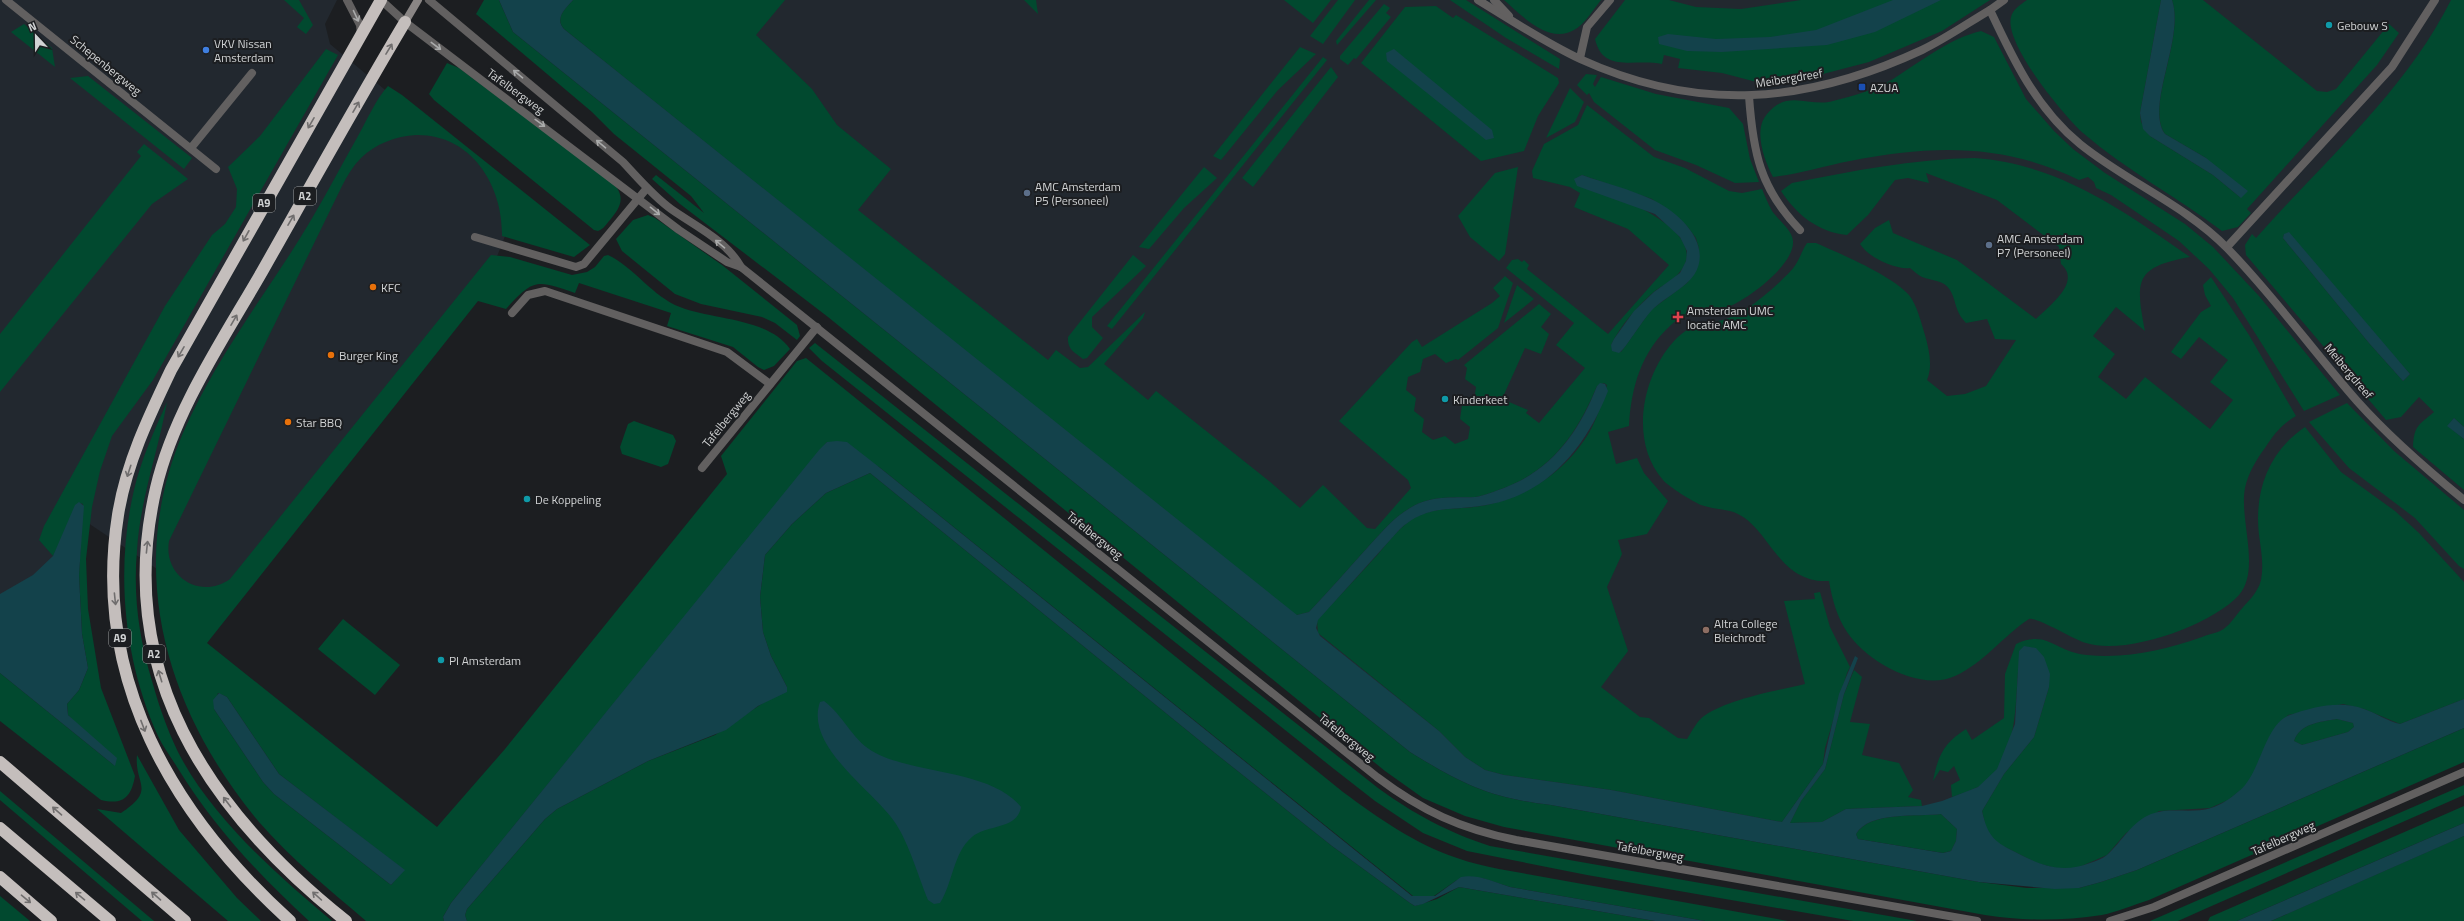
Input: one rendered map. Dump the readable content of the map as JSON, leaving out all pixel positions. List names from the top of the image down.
{
  "streets": {
    "highway": ["A2", "A9"],
    "street": ["Schepenbergweg", "Meibergdreef", "Tafelbergweg"]
  },
  "crossings": [
    ["Tafelbergweg", "A2"],
    ["Tafelbergweg", "A9"]
  ],
  "places": {
    "other": [
      "Gebouw S",
      "VKV Nissan Amsterdam",
      "AMC Amsterdam P5 (Personeel)",
      "AMC Amsterdam P7 (Personeel)",
      "KFC",
      "Burger King",
      "Kinderkeet",
      "Star BBQ",
      "De Koppeling",
      "Altra College Bleichrodt",
      "PI Amsterdam"
    ],
    "transit": ["AZUA"],
    "health": ["Amsterdam UMC locatie AMC"]
  },
  "north": "top"
}
